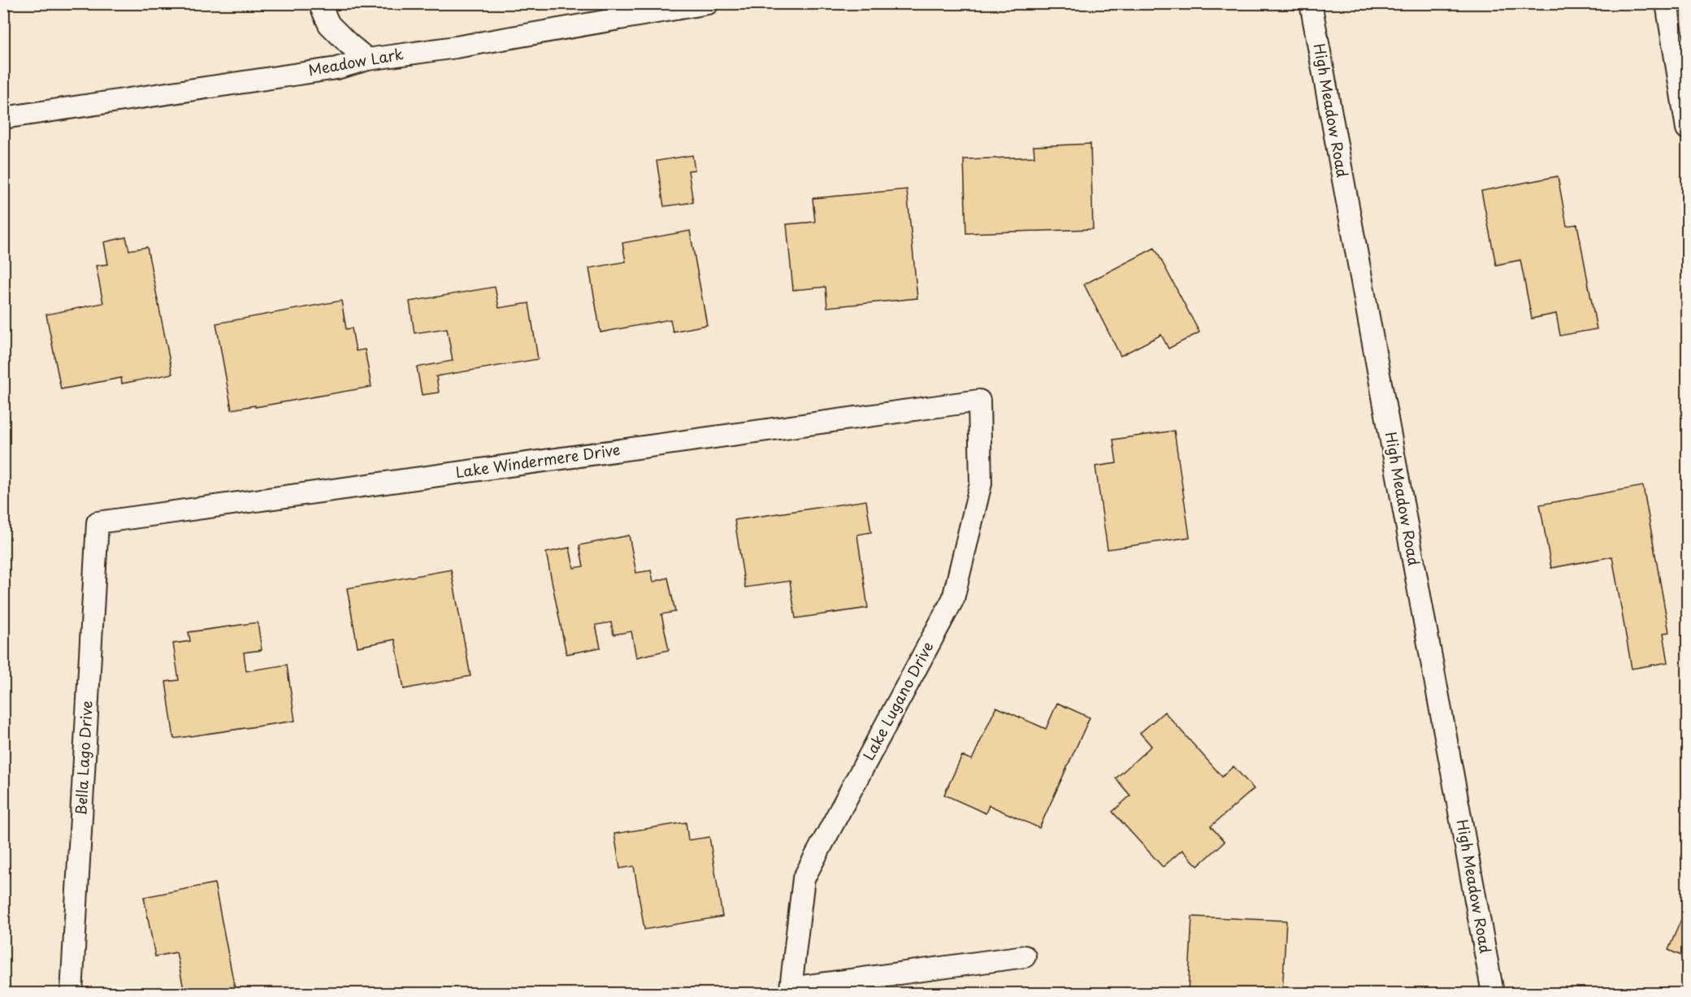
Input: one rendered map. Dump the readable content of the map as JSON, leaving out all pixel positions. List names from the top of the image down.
{
  "streets": {
    "street": [
      "Meadow Lark",
      "High Meadow Road",
      "Lake Windermere Drive",
      "Lake Lugano Drive",
      "Bella Lago Drive"
    ]
  },
  "crossings": [
    ["Lake Windermere Drive", "Lake Lugano Drive"],
    ["Lake Windermere Drive", "Bella Lago Drive"]
  ]
}
